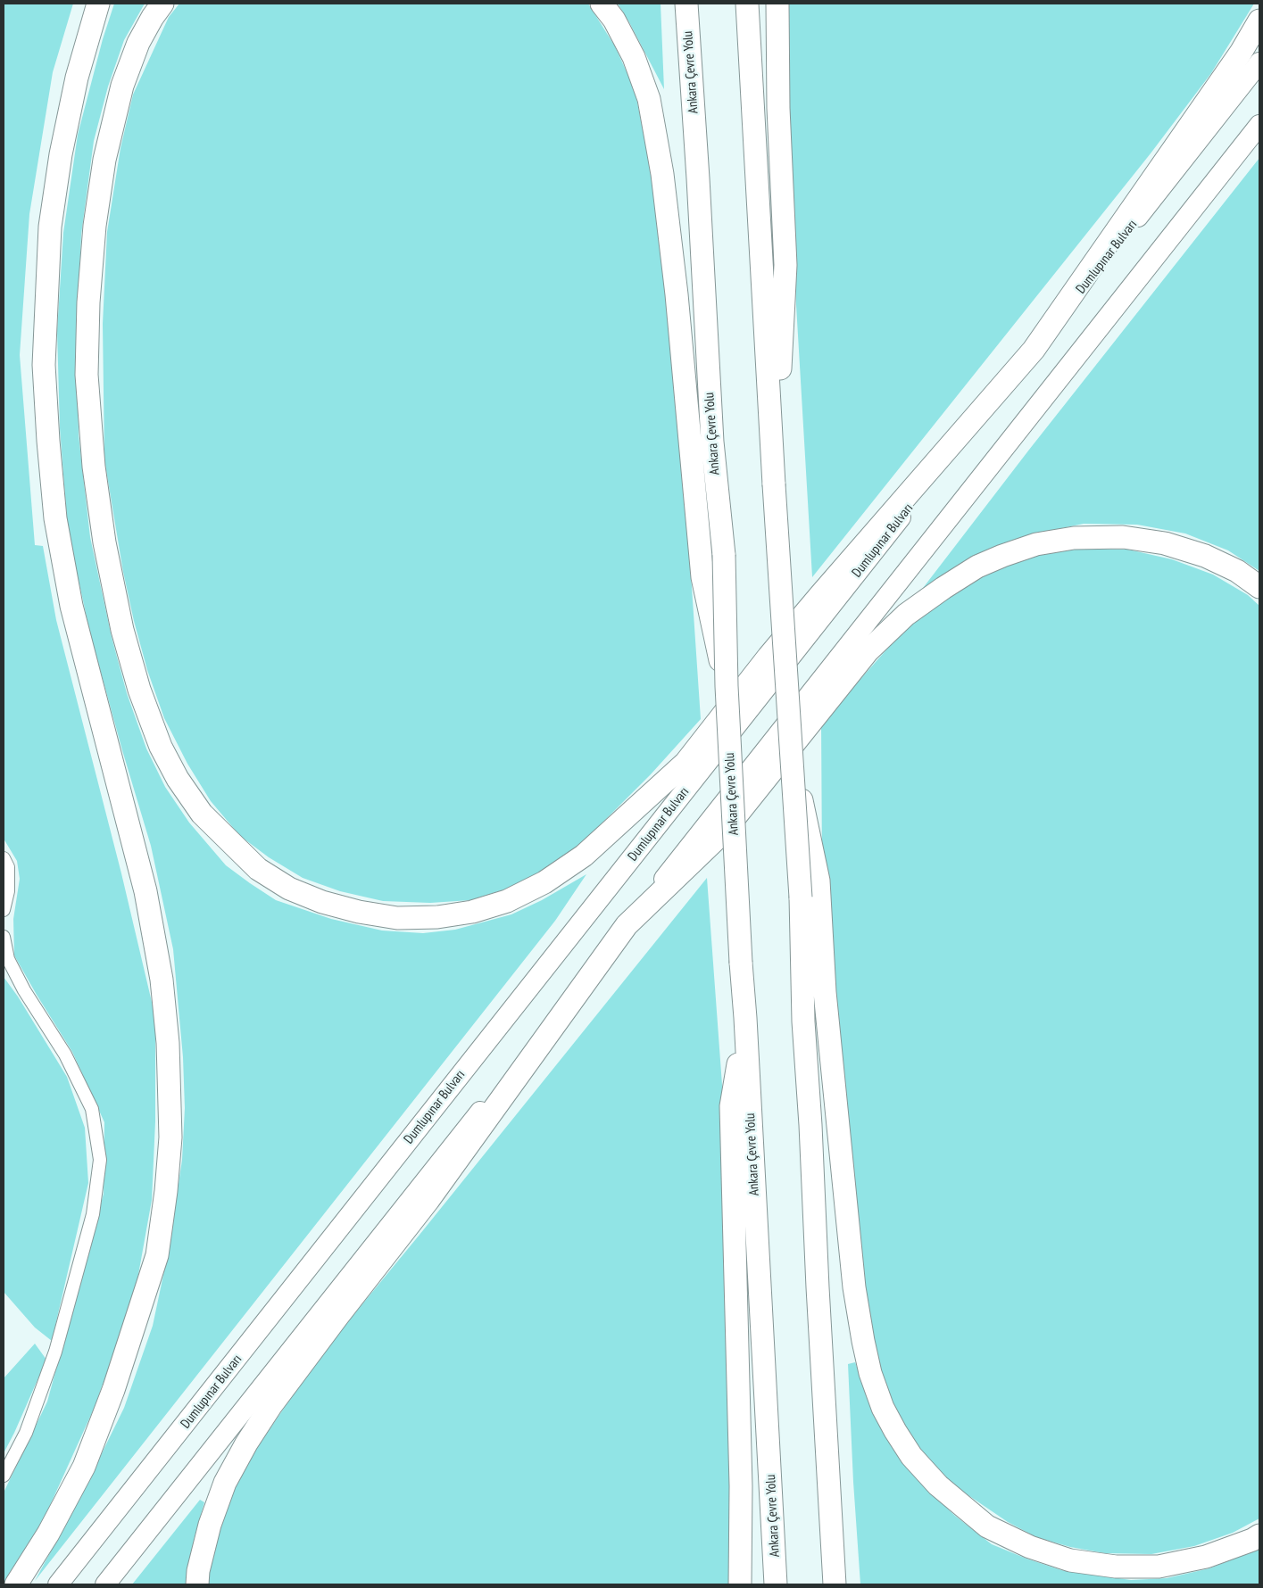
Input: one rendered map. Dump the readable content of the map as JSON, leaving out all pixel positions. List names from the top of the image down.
{
  "streets": {
    "highway": ["Ankara Çevre Yolu", "Dumlupınar Bulvarı"]
  }
}
